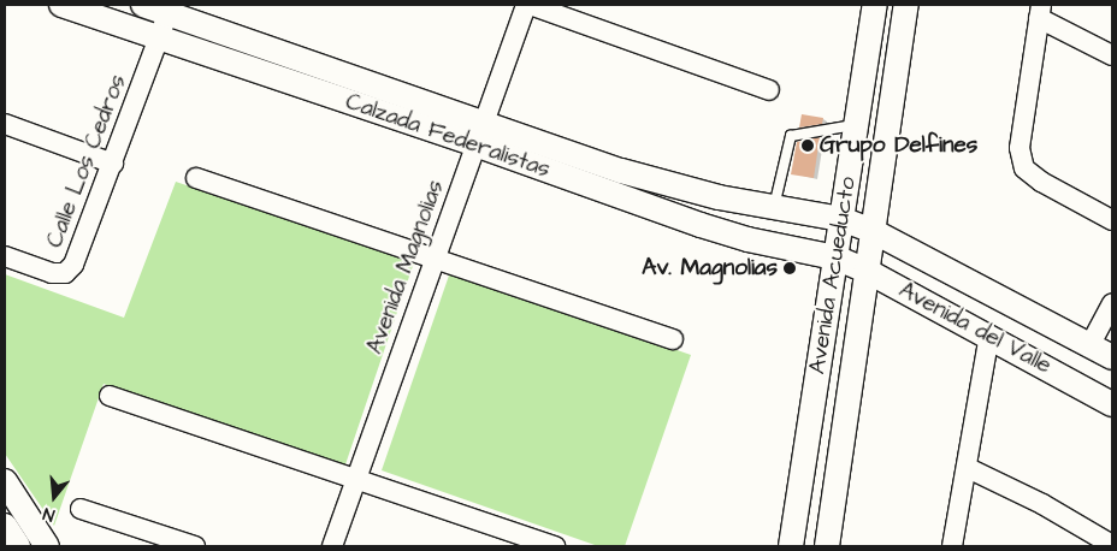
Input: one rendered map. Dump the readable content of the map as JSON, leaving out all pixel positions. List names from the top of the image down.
{
  "streets": {
    "street": [
      "Calzada Federalistas",
      "Calle Los Cedros",
      "Avenida Magnolias",
      "Avenida Acueducto",
      "Avenida del Valle"
    ]
  },
  "crossings": [
    ["Calzada Federalistas", "Calle Los Cedros"],
    ["Calzada Federalistas", "Avenida Magnolias"],
    ["Calzada Federalistas", "Avenida Acueducto"],
    ["Calzada Federalistas", "Avenida del Valle"],
    ["Avenida Acueducto", "Avenida del Valle"]
  ],
  "places": ["Grupo Delfines", "Av. Magnolias"],
  "north": "bottom"
}
